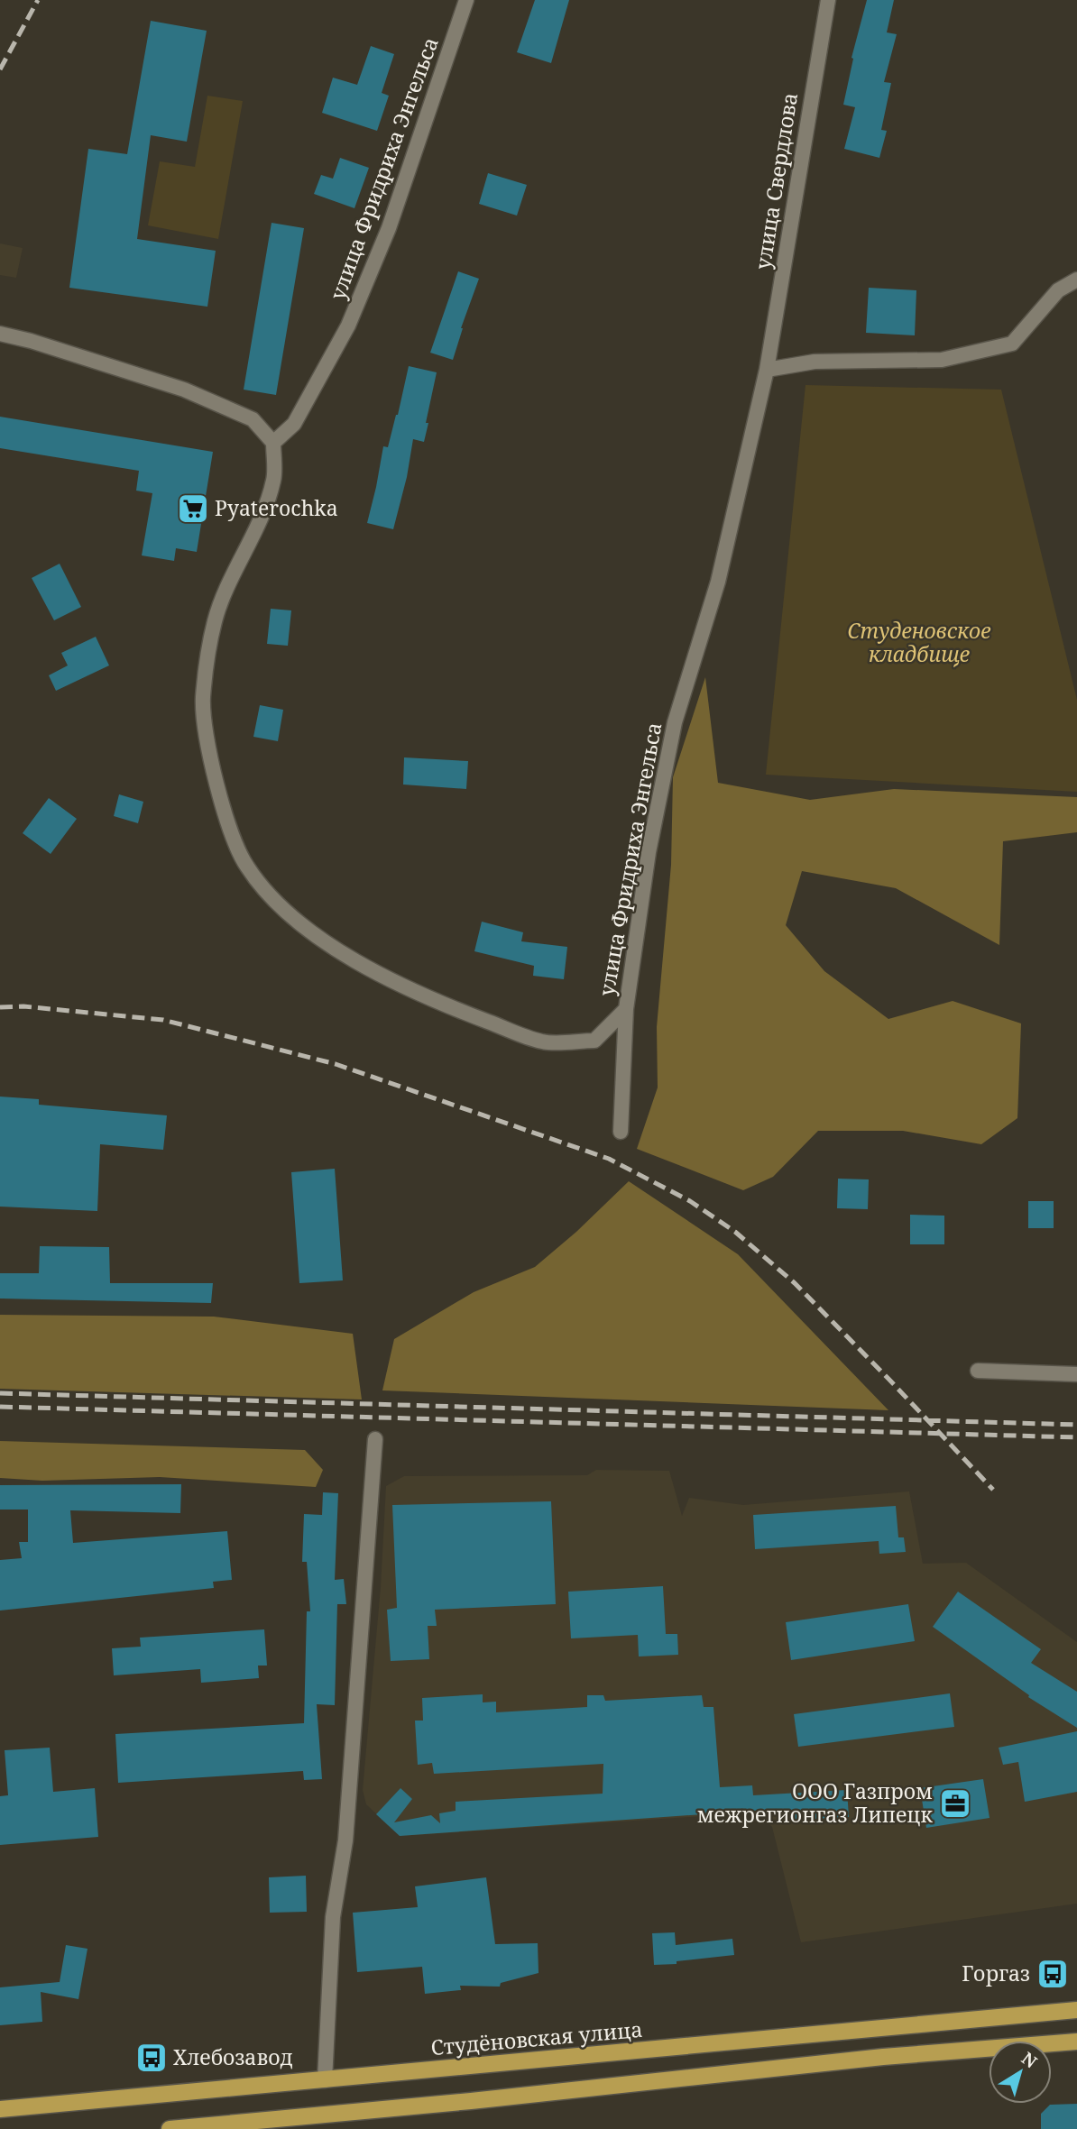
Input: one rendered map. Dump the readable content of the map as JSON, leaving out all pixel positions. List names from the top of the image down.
{
  "streets": {
    "main road": ["Студёновская улица"],
    "street": ["улица Фридриха Энгельса", "улица Свердлова"]
  },
  "crossings": [
    ["улица Фридриха Энгельса", "улица Свердлова"]
  ],
  "parks": ["Студеновское кладбище"],
  "places": {
    "supermarket": ["Pyaterochka"],
    "office": ["ООО Газпром межрегионгаз Липецк"],
    "bus stop": ["Горгаз", "Хлебозавод"]
  },
  "north": "top right"
}
